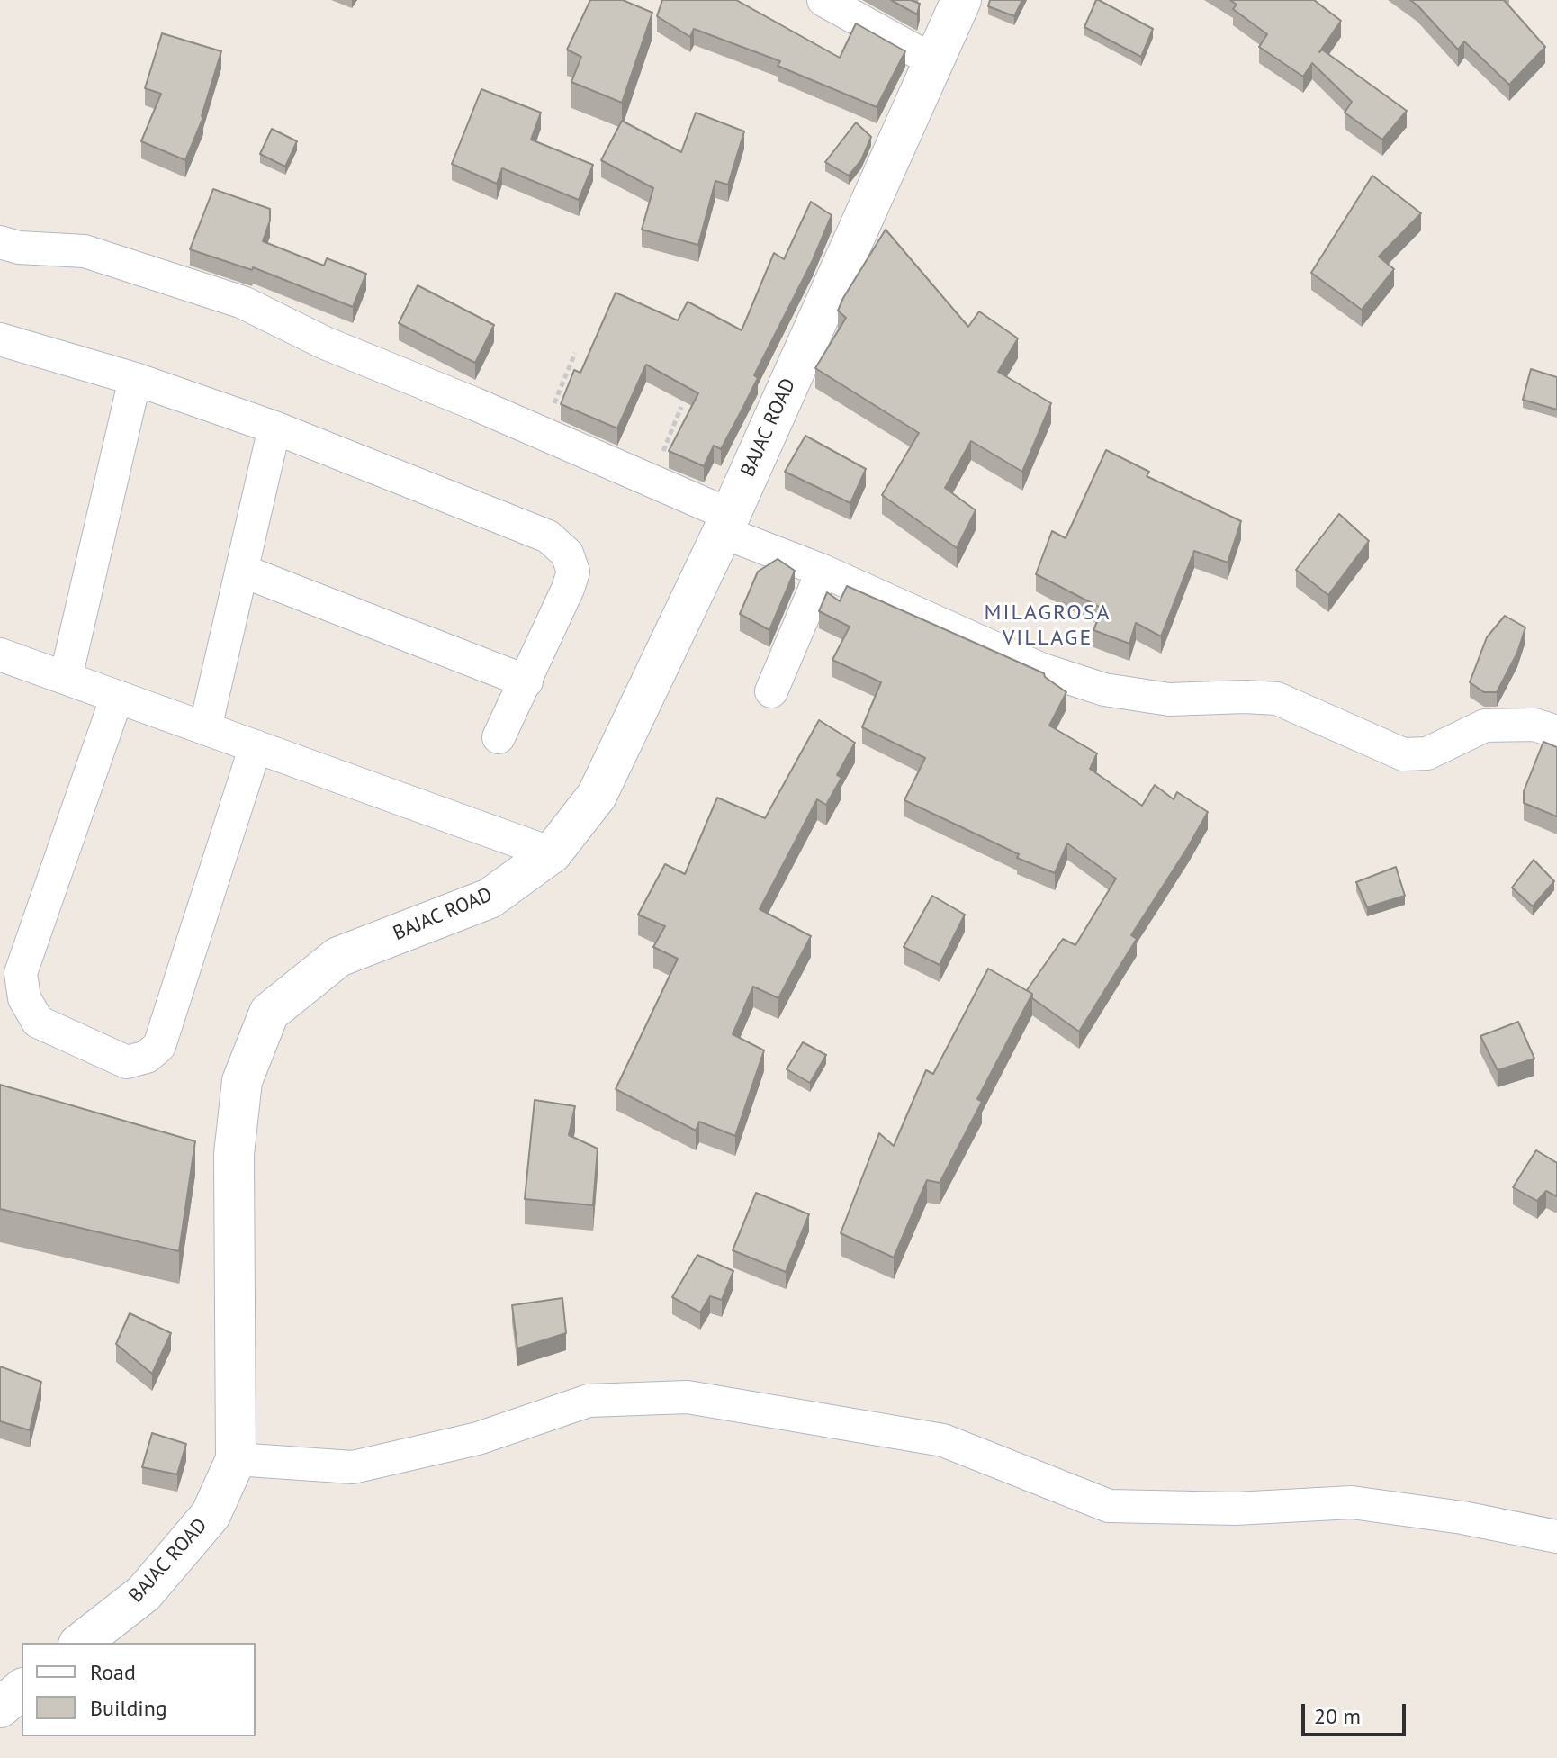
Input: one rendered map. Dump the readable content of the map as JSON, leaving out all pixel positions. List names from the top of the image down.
{
  "streets": {
    "street": ["BAJAC ROAD"]
  },
  "districts": ["MILAGROSA VILLAGE"],
  "legend": ["Road", "Building"],
  "scale_bar": "20 m"
}
